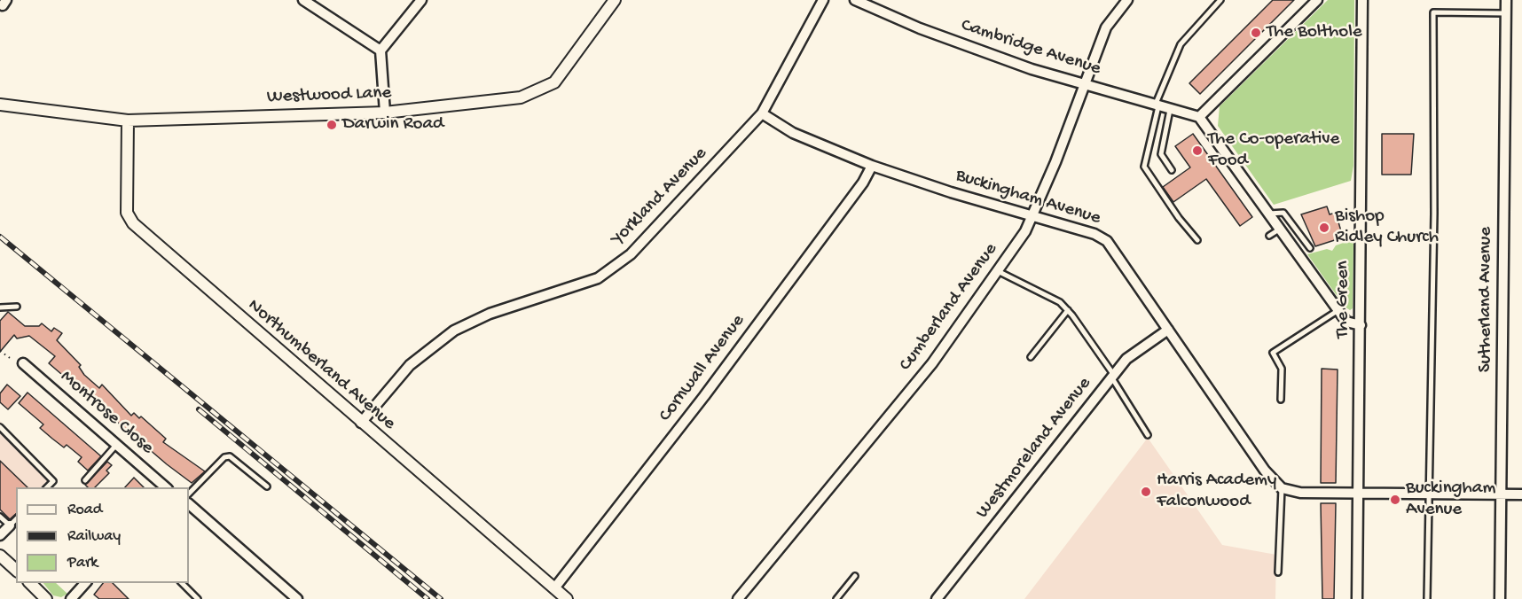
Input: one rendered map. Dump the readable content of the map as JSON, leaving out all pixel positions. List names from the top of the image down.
{
  "streets": {
    "street": [
      "Cambridge Avenue",
      "Westwood Lane",
      "Yorkland Avenue",
      "Buckingham Avenue",
      "The Green",
      "Sutherland Avenue",
      "Cumberland Avenue",
      "Northumberland Avenue",
      "Cornwall Avenue",
      "Montrose Close",
      "Westmoreland Avenue"
    ]
  },
  "crossings": [
    ["Cambridge Avenue", "Cumberland Avenue"],
    ["Westwood Lane", "Northumberland Avenue"],
    ["Yorkland Avenue", "Buckingham Avenue"],
    ["Yorkland Avenue", "Northumberland Avenue"],
    ["Buckingham Avenue", "Cumberland Avenue"],
    ["Buckingham Avenue", "Cornwall Avenue"],
    ["Buckingham Avenue", "Westmoreland Avenue"],
    ["Northumberland Avenue", "Cornwall Avenue"]
  ],
  "places": [
    "The Bolthole",
    "Darwin Road",
    "The Co-operative Food",
    "Bishop Ridley Church",
    "Harris Academy Falconwood",
    "Buckingham Avenue"
  ],
  "legend": ["Road", "Railway", "Park"]
}
